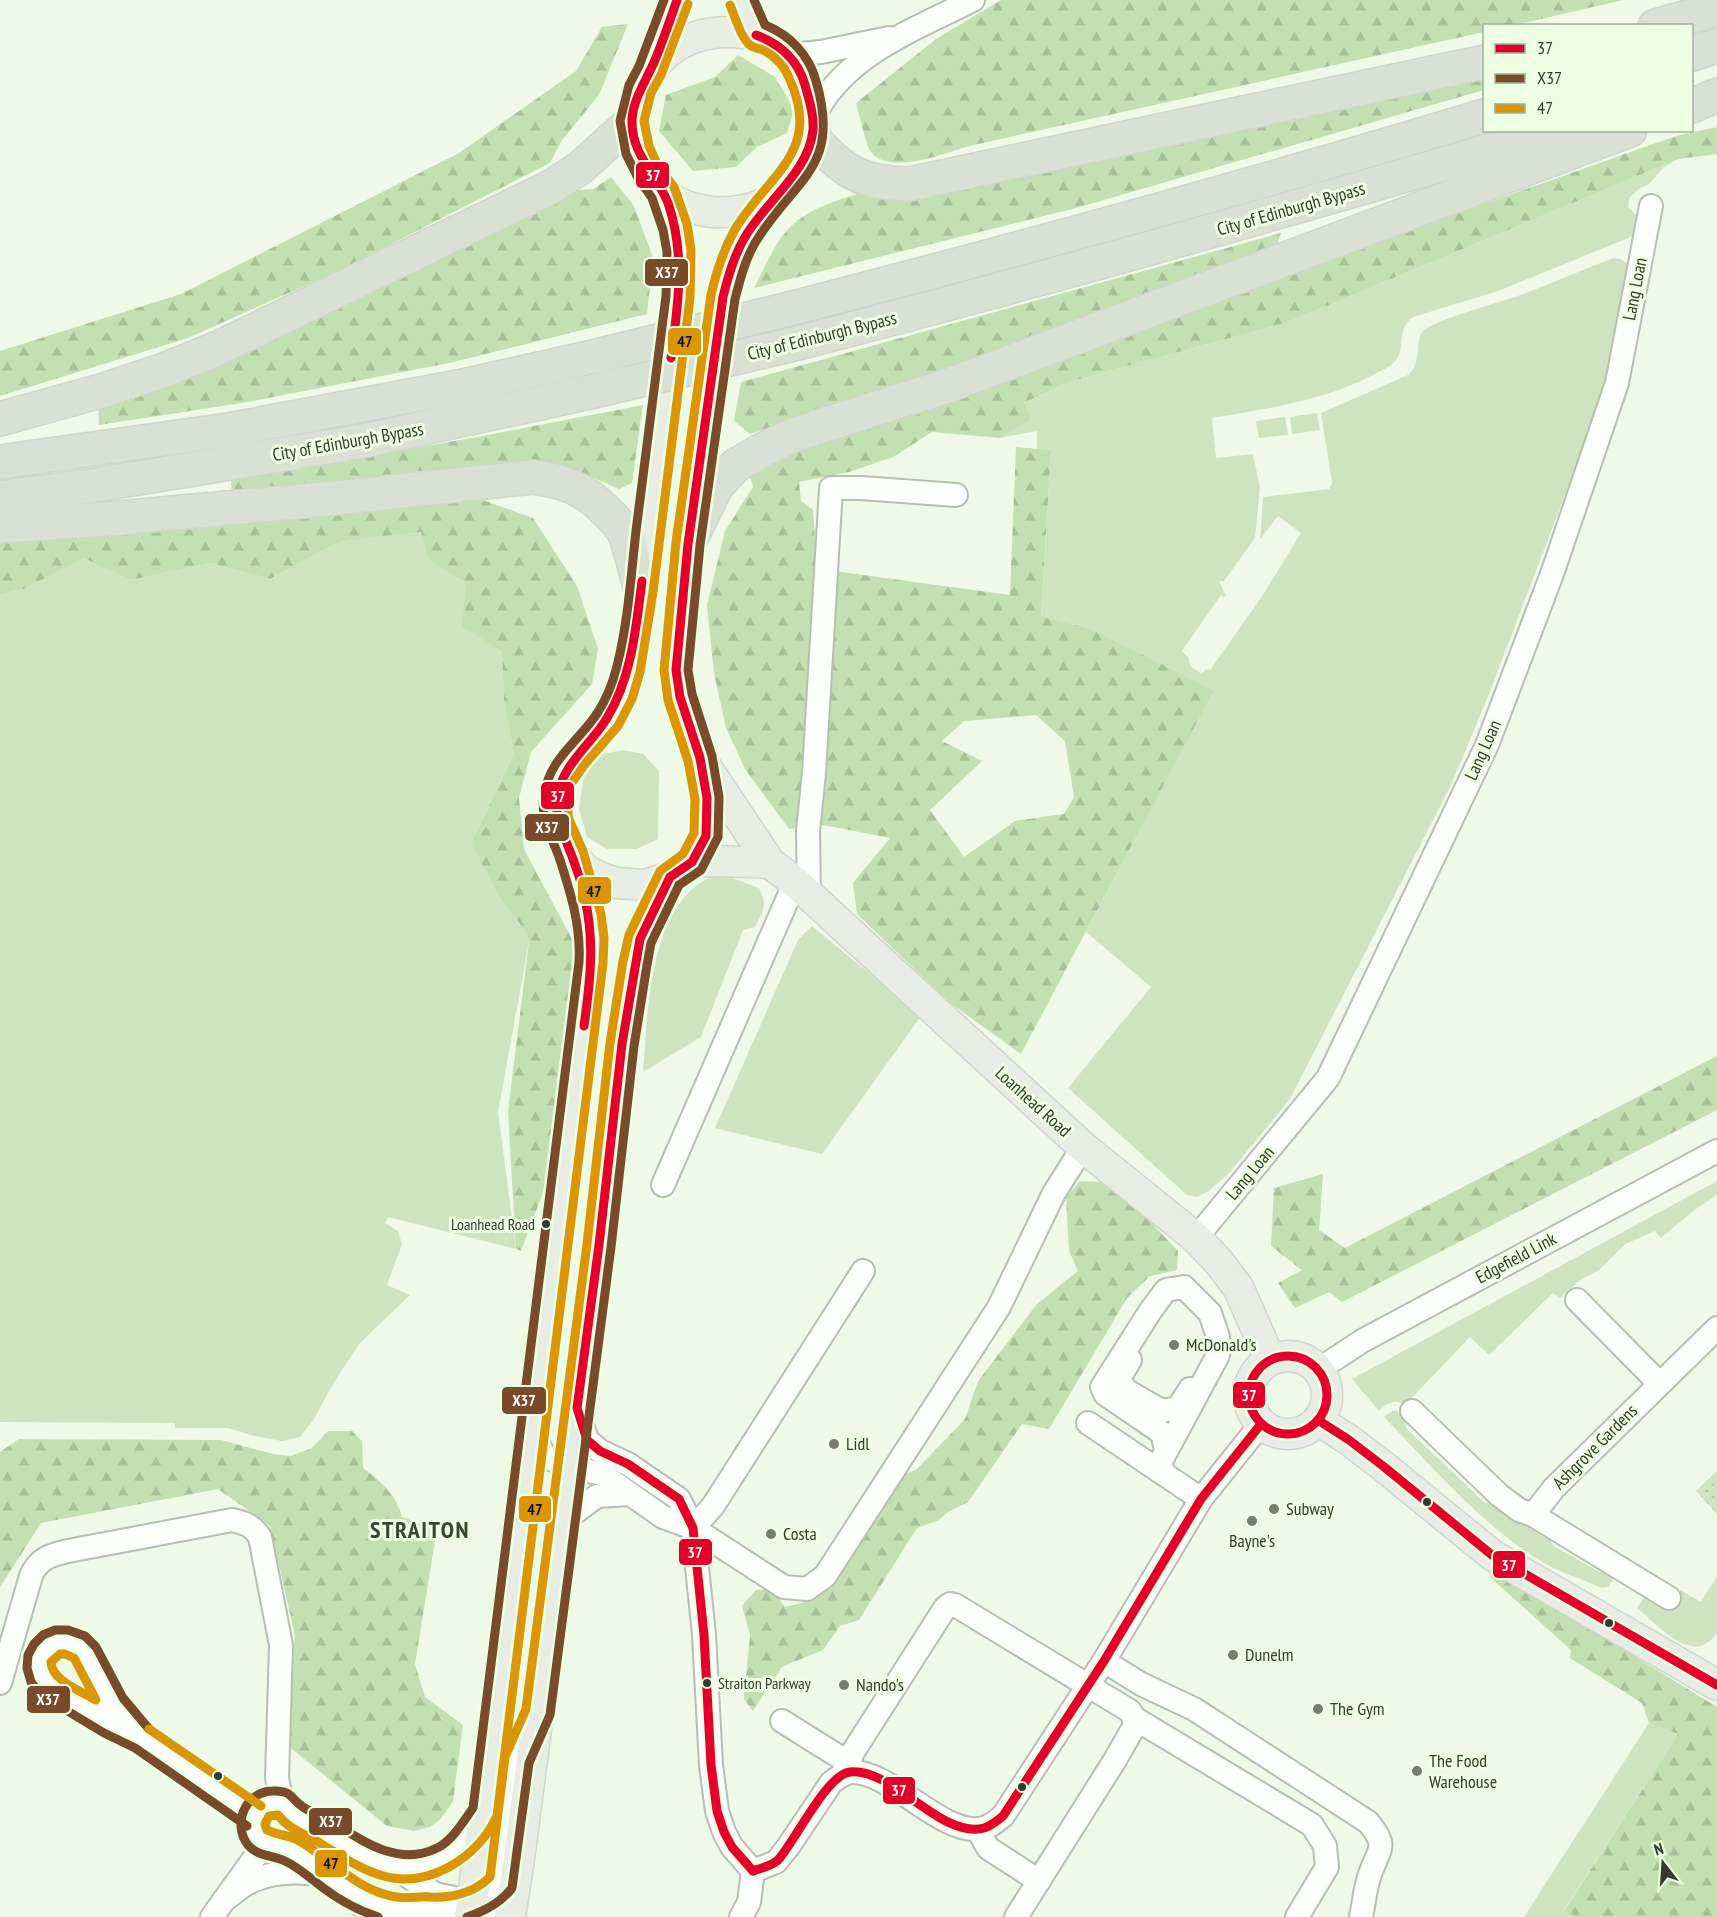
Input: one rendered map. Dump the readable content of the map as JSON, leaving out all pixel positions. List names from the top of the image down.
{
  "streets": {
    "highway": ["City of Edinburgh Bypass"],
    "main road": ["Loanhead Road"],
    "street": ["Lang Loan", "Edgefield Link", "Ashgrove Gardens"]
  },
  "crossings": [
    ["Lang Loan", "Loanhead Road"],
    ["Loanhead Road", "Edgefield Link"]
  ],
  "districts": ["STRAITON"],
  "places": [
    "Loanhead Road",
    "McDonald's",
    "Lidl",
    "Subway",
    "Bayne's",
    "Costa",
    "Dunelm",
    "Straiton Parkway",
    "Nando's",
    "The Gym",
    "The Food Warehouse"
  ],
  "lines": ["transit line 37", "transit line X37", "transit line 47"],
  "legend": ["37", "X37", "47"],
  "north": "top"
}
